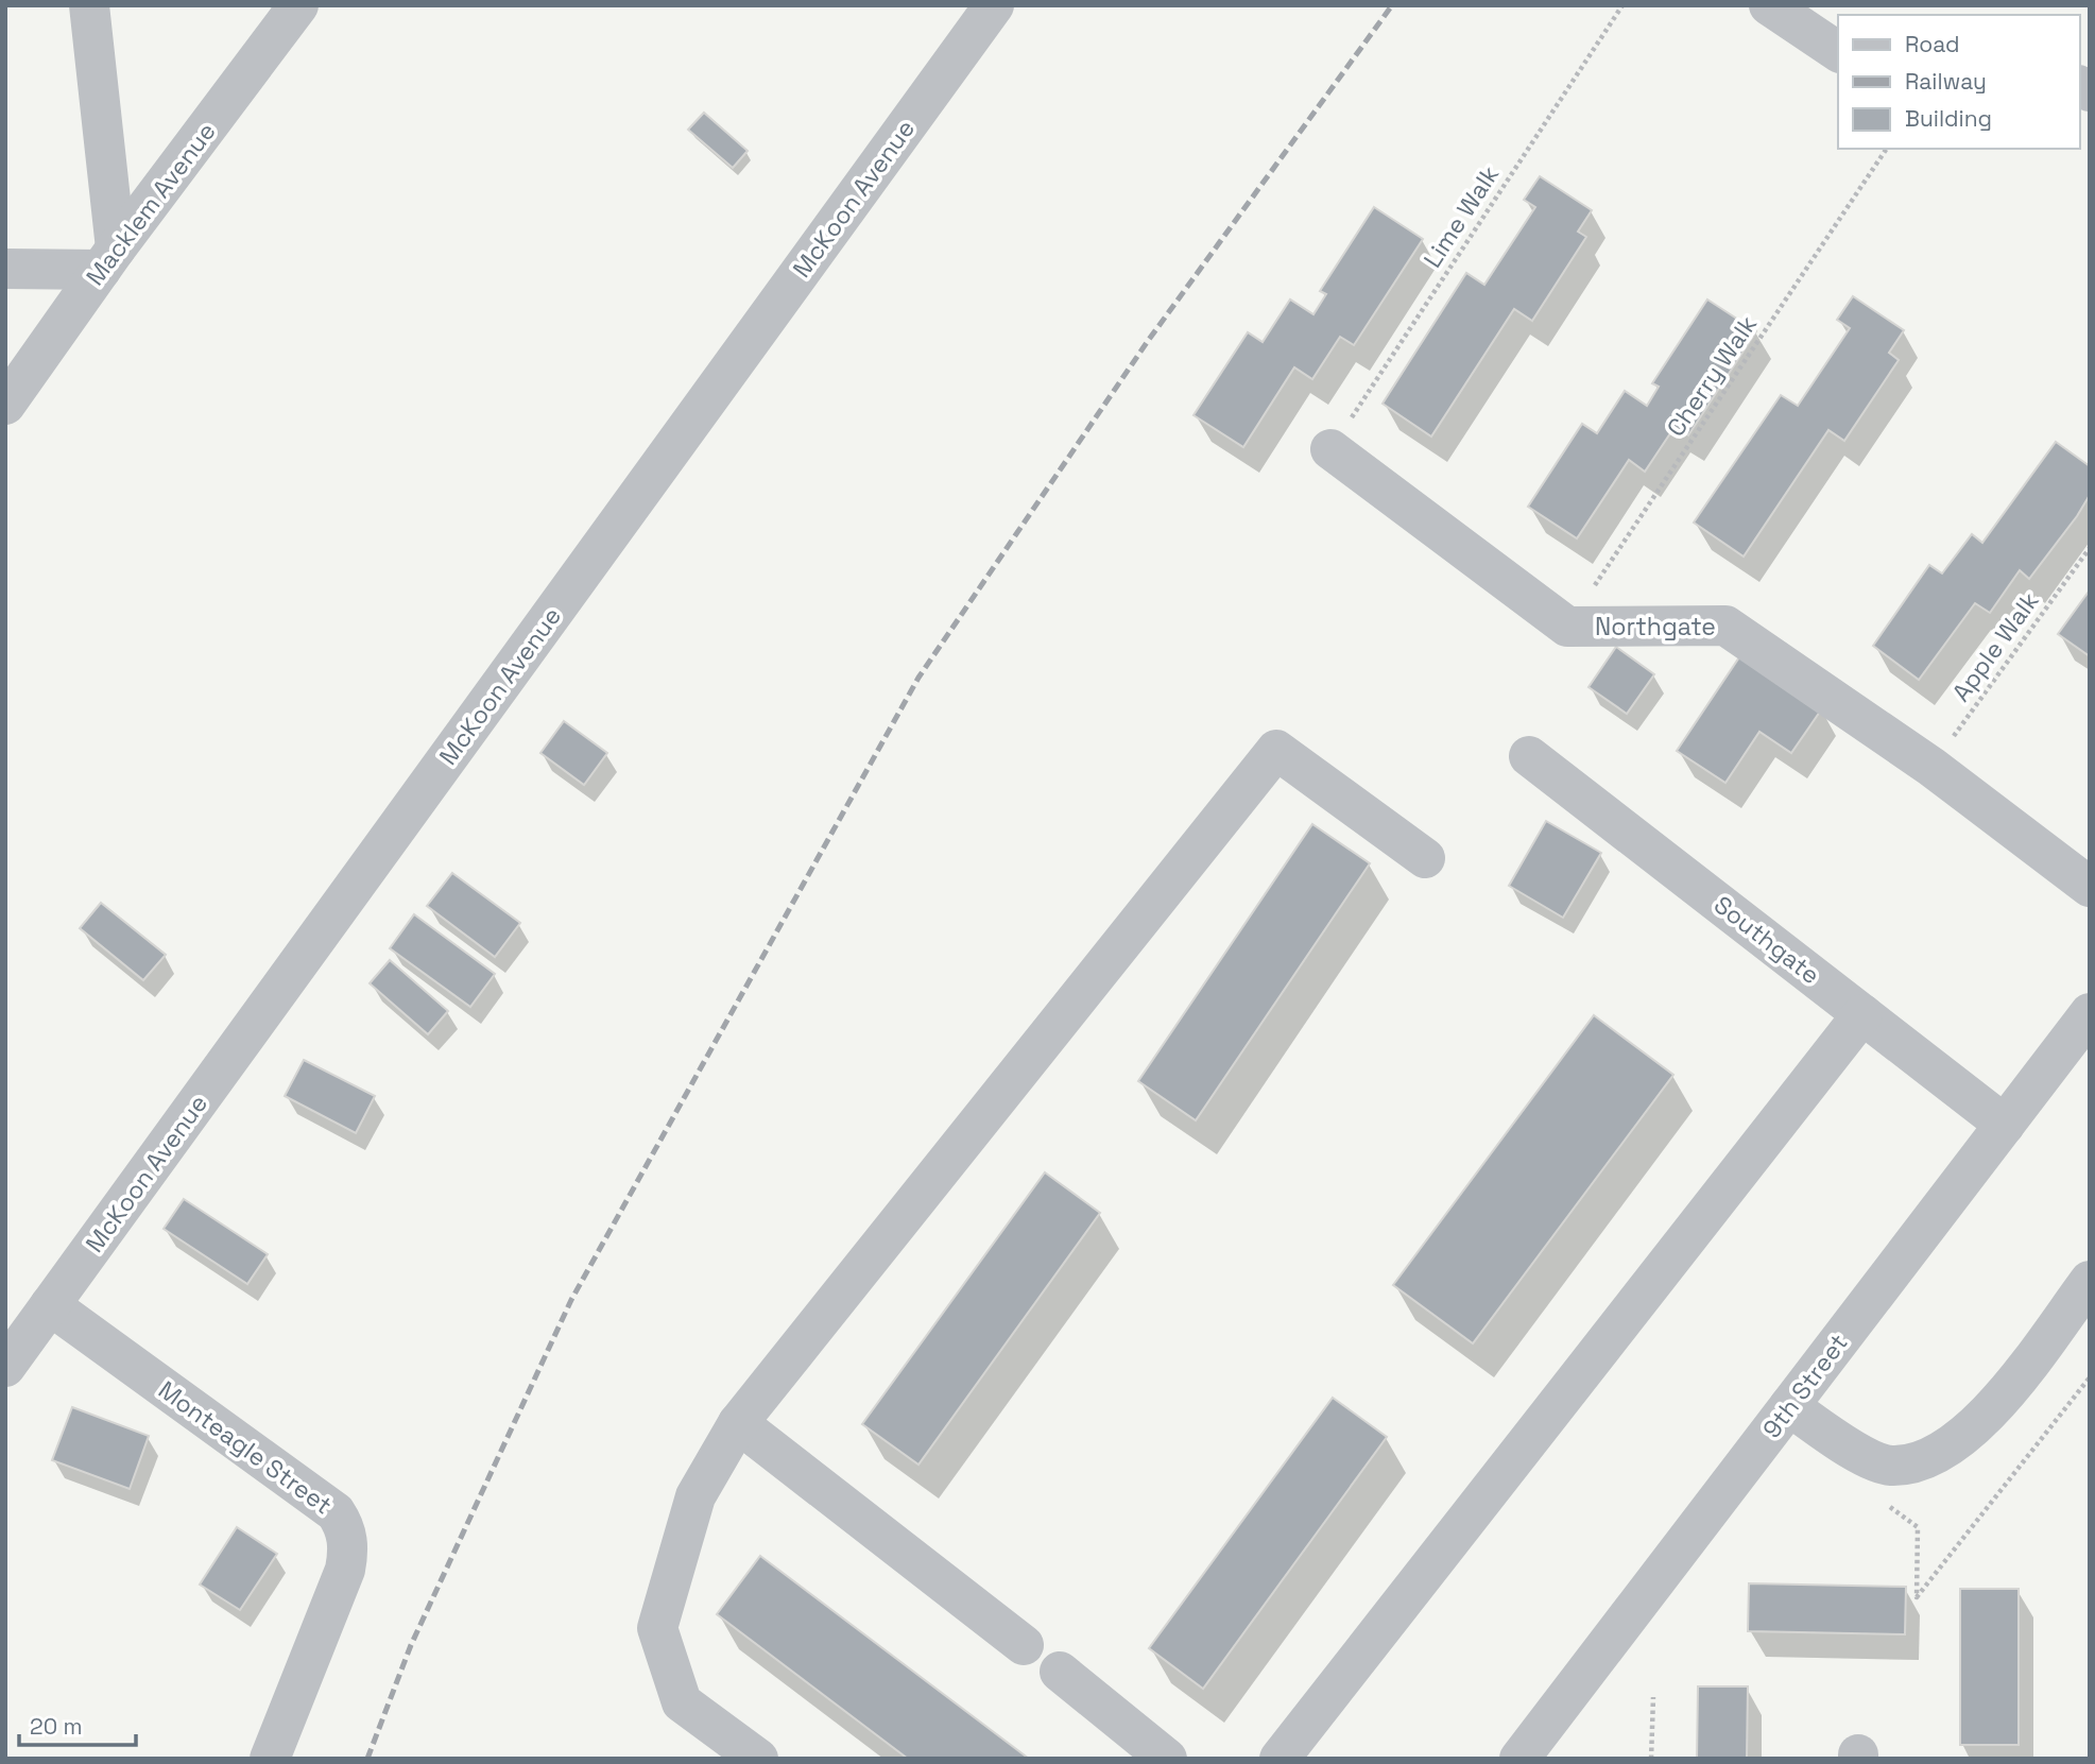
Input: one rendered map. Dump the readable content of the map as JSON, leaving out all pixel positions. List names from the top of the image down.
{
  "streets": {
    "street": [
      "McKoon Avenue",
      "Macklem Avenue",
      "Northgate",
      "Southgate",
      "9th Street",
      "Monteagle Street"
    ],
    "path": ["Lime Walk", "Cherry Walk", "Apple Walk"]
  },
  "crossings": [
    ["McKoon Avenue", "Monteagle Street"],
    ["Lime Walk", "Northgate"],
    ["Cherry Walk", "Northgate"],
    ["Northgate", "Apple Walk"],
    ["Southgate", "9th Street"]
  ],
  "legend": ["Road", "Railway", "Building"],
  "scale_bar": "20 m"
}
